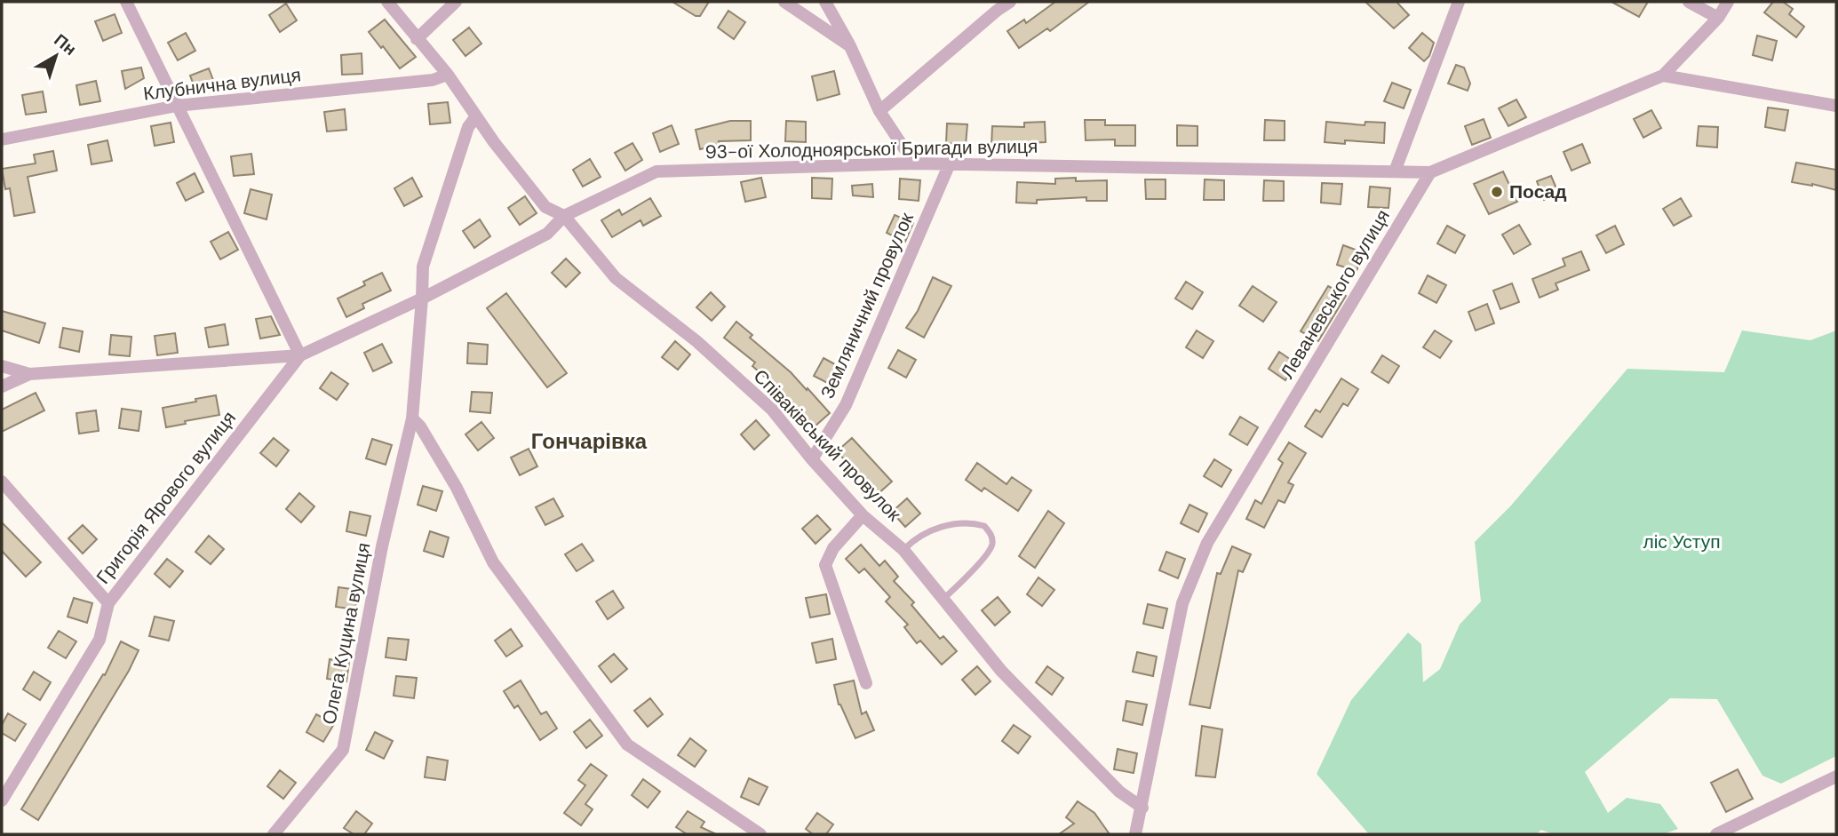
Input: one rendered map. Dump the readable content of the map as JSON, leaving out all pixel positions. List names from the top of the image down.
{
  "streets": {
    "street": [
      "Клубнична вулиця",
      "93-ої Холодноярської Бригади вулиця",
      "Леваневського вулиця",
      "Земляничний провулок",
      "Співаківський провулок",
      "Григорія Ярового вулиця",
      "Олега Куцина вулиця"
    ]
  },
  "crossings": [
    ["Клубнична вулиця", "Співаківський провулок"],
    ["93-ої Холодноярської Бригади вулиця", "Леваневського вулиця"],
    ["93-ої Холодноярської Бригади вулиця", "Земляничний провулок"],
    ["93-ої Холодноярської Бригади вулиця", "Співаківський провулок"],
    ["93-ої Холодноярської Бригади вулиця", "Григорія Ярового вулиця"],
    ["93-ої Холодноярської Бригади вулиця", "Олега Куцина вулиця"],
    ["Леваневського вулиця", "Співаківський провулок"],
    ["Земляничний провулок", "Співаківський провулок"]
  ],
  "districts": ["Гончарівка"],
  "parks": ["ліс Уступ"],
  "places": ["Посад"],
  "north": "top right"
}
